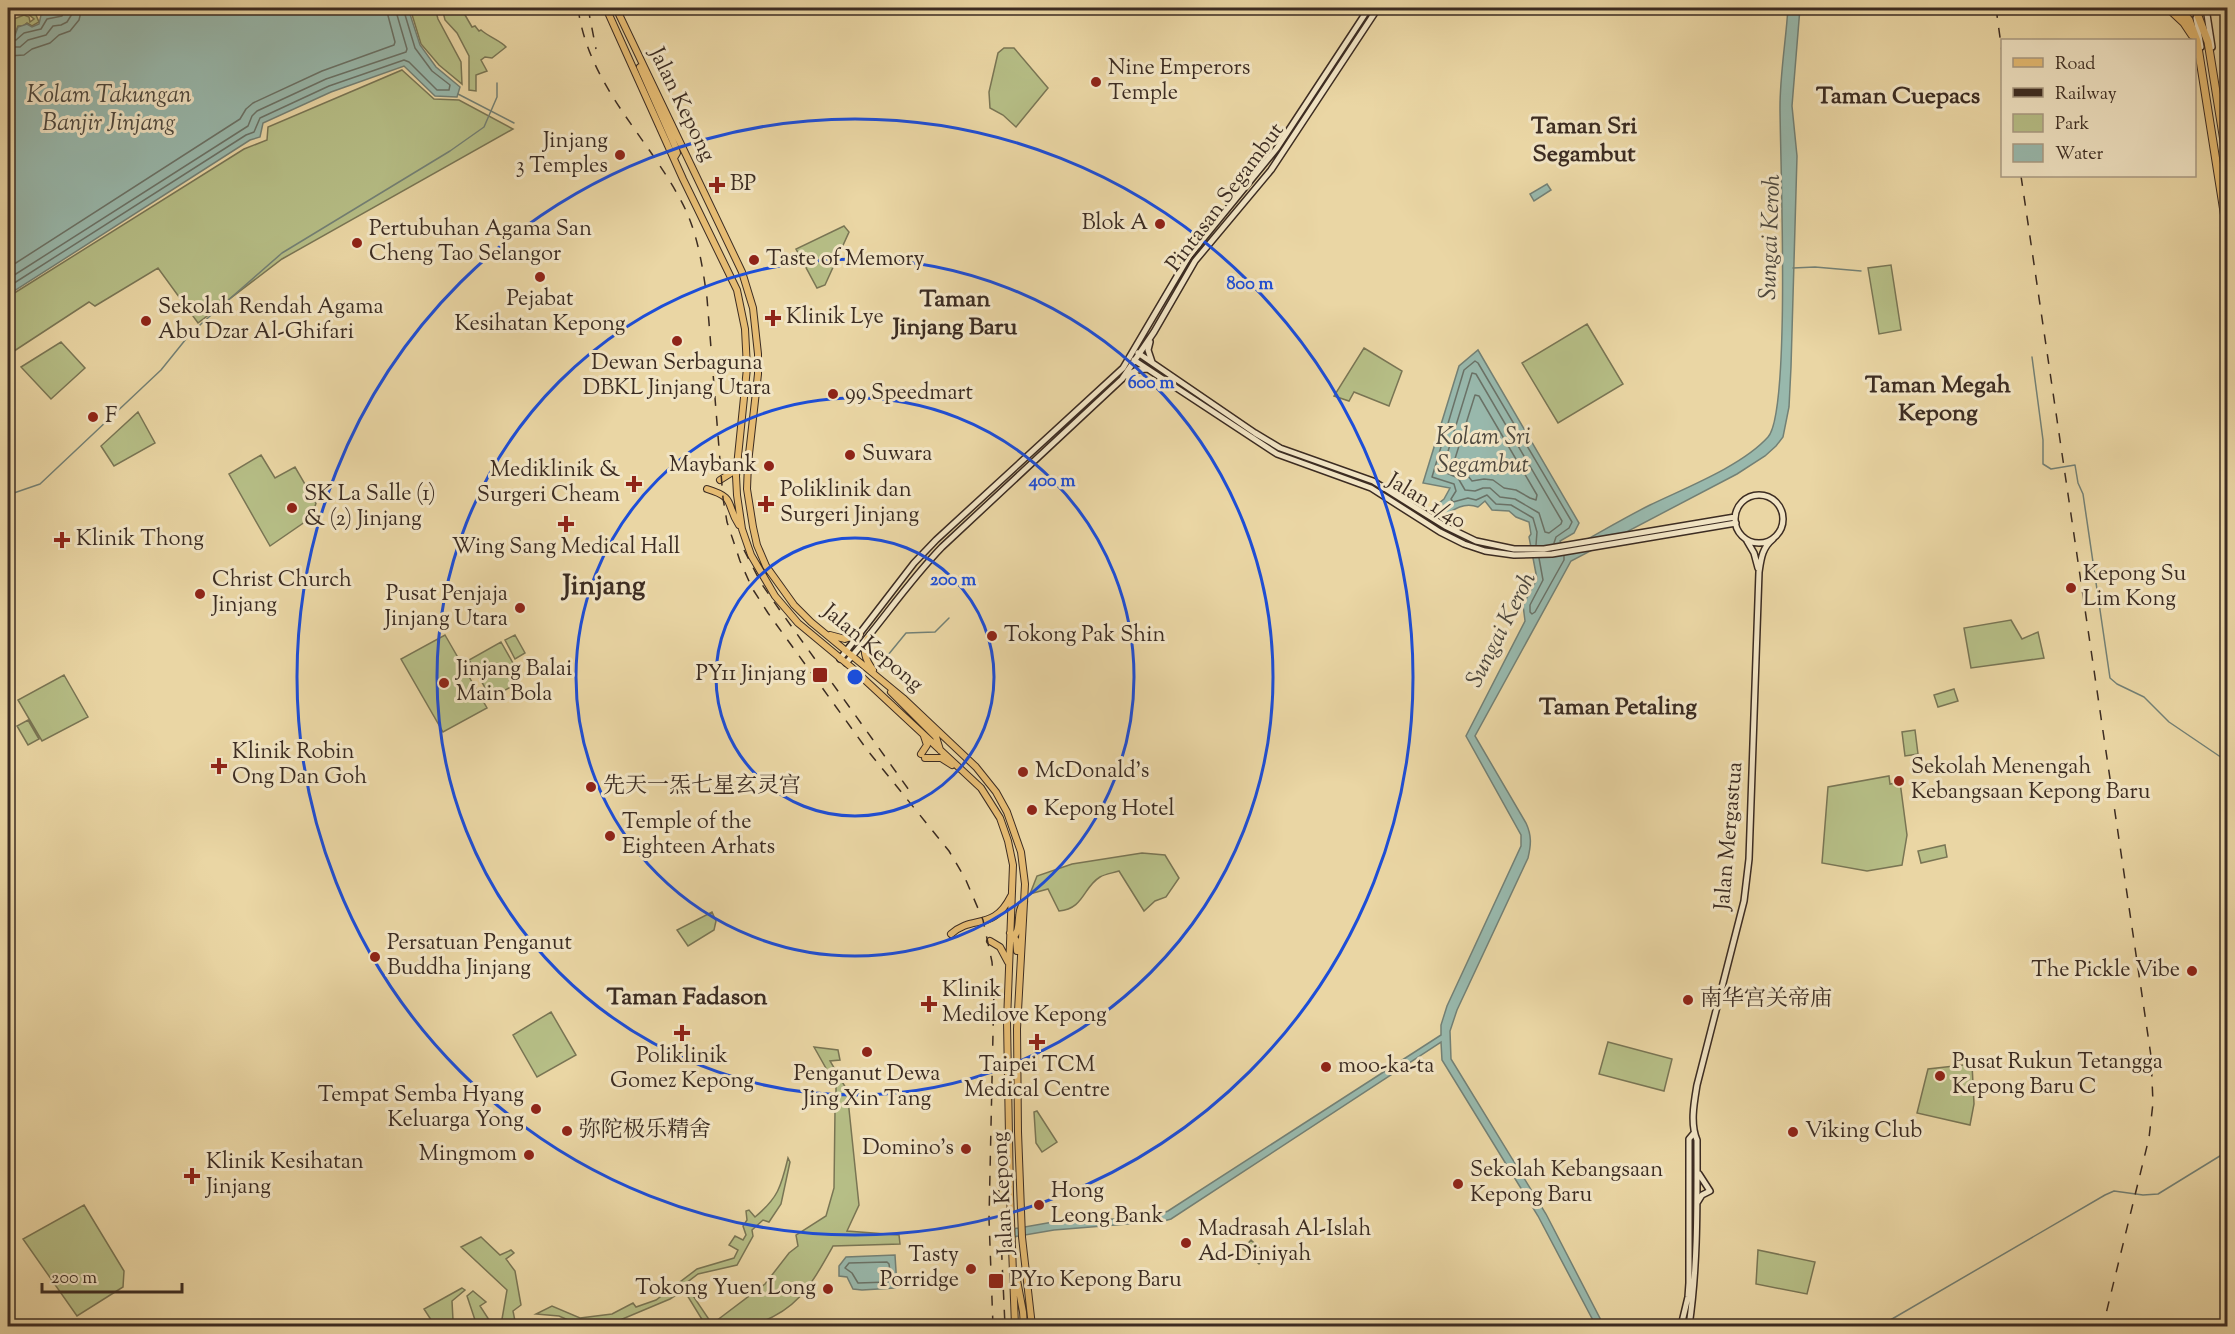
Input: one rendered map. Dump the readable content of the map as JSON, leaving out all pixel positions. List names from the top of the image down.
{
  "streets": {
    "main road": [
      "Jalan Kepong",
      "Pintasan Segambut",
      "Jalan 1/40",
      "Jalan Mergastua"
    ]
  },
  "crossings": [
    ["Jalan Kepong", "Pintasan Segambut"],
    ["Pintasan Segambut", "Jalan 1/40"],
    ["Jalan 1/40", "Jalan Mergastua"]
  ],
  "districts": [
    "Taman Cuepacs",
    "Taman Sri Segambut",
    "Taman Jinjang Baru",
    "Taman Megah Kepong",
    "Jinjang",
    "Taman Petaling",
    "Taman Fadason"
  ],
  "water": ["Kolam Takungan Banjir Jinjang", "Sungai Keroh", "Kolam Sri Segambut"],
  "places": {
    "other": [
      "Nine Emperors Temple",
      "Jinjang 3 Temples",
      "Blok A",
      "Pertubuhan Agama San Cheng Tao Selangor",
      "Taste of Memory",
      "Pejabat Kesihatan Kepong",
      "Sekolah Rendah Agama Abu Dzar Al-Ghifari",
      "Dewan Serbaguna DBKL Jinjang Utara",
      "99 Speedmart",
      "F",
      "Suwara",
      "Maybank",
      "SK La Salle (1) & (2) Jinjang",
      "Kepong Su Lim Kong",
      "Christ Church Jinjang",
      "Pusat Penjaja Jinjang Utara",
      "Tokong Pak Shin",
      "Jinjang Balai Main Bola",
      "McDonald's",
      "Sekolah Menengah Kebangsaan Kepong Baru",
      "先天一炁七星玄灵宫",
      "Kepong Hotel",
      "Temple of the Eighteen Arhats",
      "Persatuan Penganut Buddha Jinjang",
      "The Pickle Vibe",
      "南华宫关帝庙",
      "Penganut Dewa Jing Xin Tang",
      "moo-ka-ta",
      "Pusat Rukun Tetangga Kepong Baru C",
      "Tempat Semba Hyang Keluarga Yong",
      "弥陀极乐精舍",
      "Viking Club",
      "Domino's",
      "Mingmom",
      "Sekolah Kebangsaan Kepong Baru",
      "Hong Leong Bank",
      "Madrasah Al-Islah Ad-Diniyah",
      "Tasty Porridge",
      "Tokong Yuen Long"
    ],
    "health": [
      "BP",
      "Klinik Lye",
      "Mediklinik & Surgeri Cheam",
      "Poliklinik dan Surgeri Jinjang",
      "Wing Sang Medical Hall",
      "Klinik Thong",
      "Klinik Robin Ong Dan Goh",
      "Klinik Medilove Kepong",
      "Poliklinik Gomez Kepong",
      "Taipei TCM Medical Centre",
      "Klinik Kesihatan Jinjang"
    ],
    "transit": ["PY11 Jinjang", "PY10 Kepong Baru"]
  },
  "legend": [
    "Road",
    "Railway",
    "Park",
    "Water"
  ],
  "scale_bar": "200 m",
  "rings": [
    "800 m",
    "600 m",
    "400 m",
    "200 m"
  ]
}
